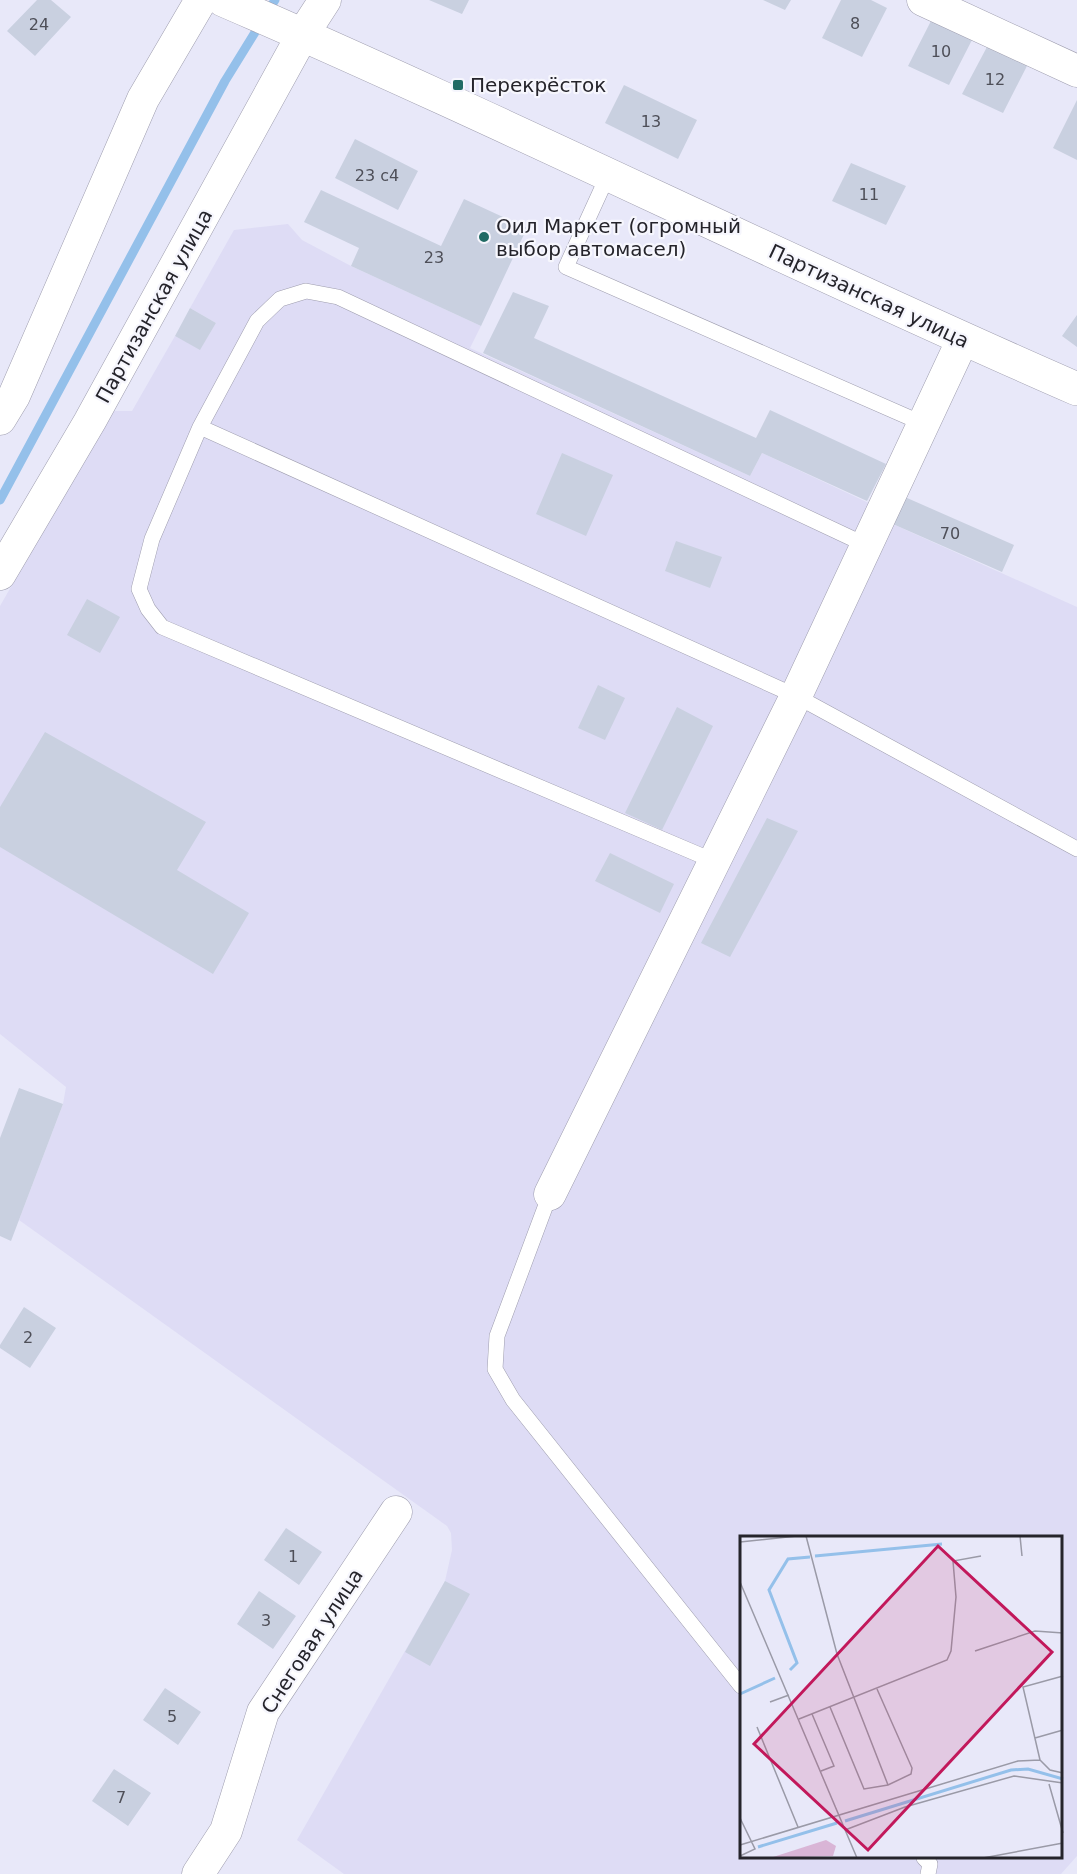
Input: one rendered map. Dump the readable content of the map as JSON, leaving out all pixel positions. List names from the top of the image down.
{
  "streets": {
    "highway": ["Партизанская улица"],
    "street": ["Снеговая улица"]
  },
  "places": {
    "transit": ["Перекрёсток"],
    "other": ["Оил Маркет (огромный выбор автомасел)"]
  },
  "house_numbers": [
    "8",
    "24",
    "10",
    "12",
    "13",
    "23 с4",
    "11",
    "23",
    "70",
    "2",
    "1",
    "3",
    "5",
    "7"
  ]
}
